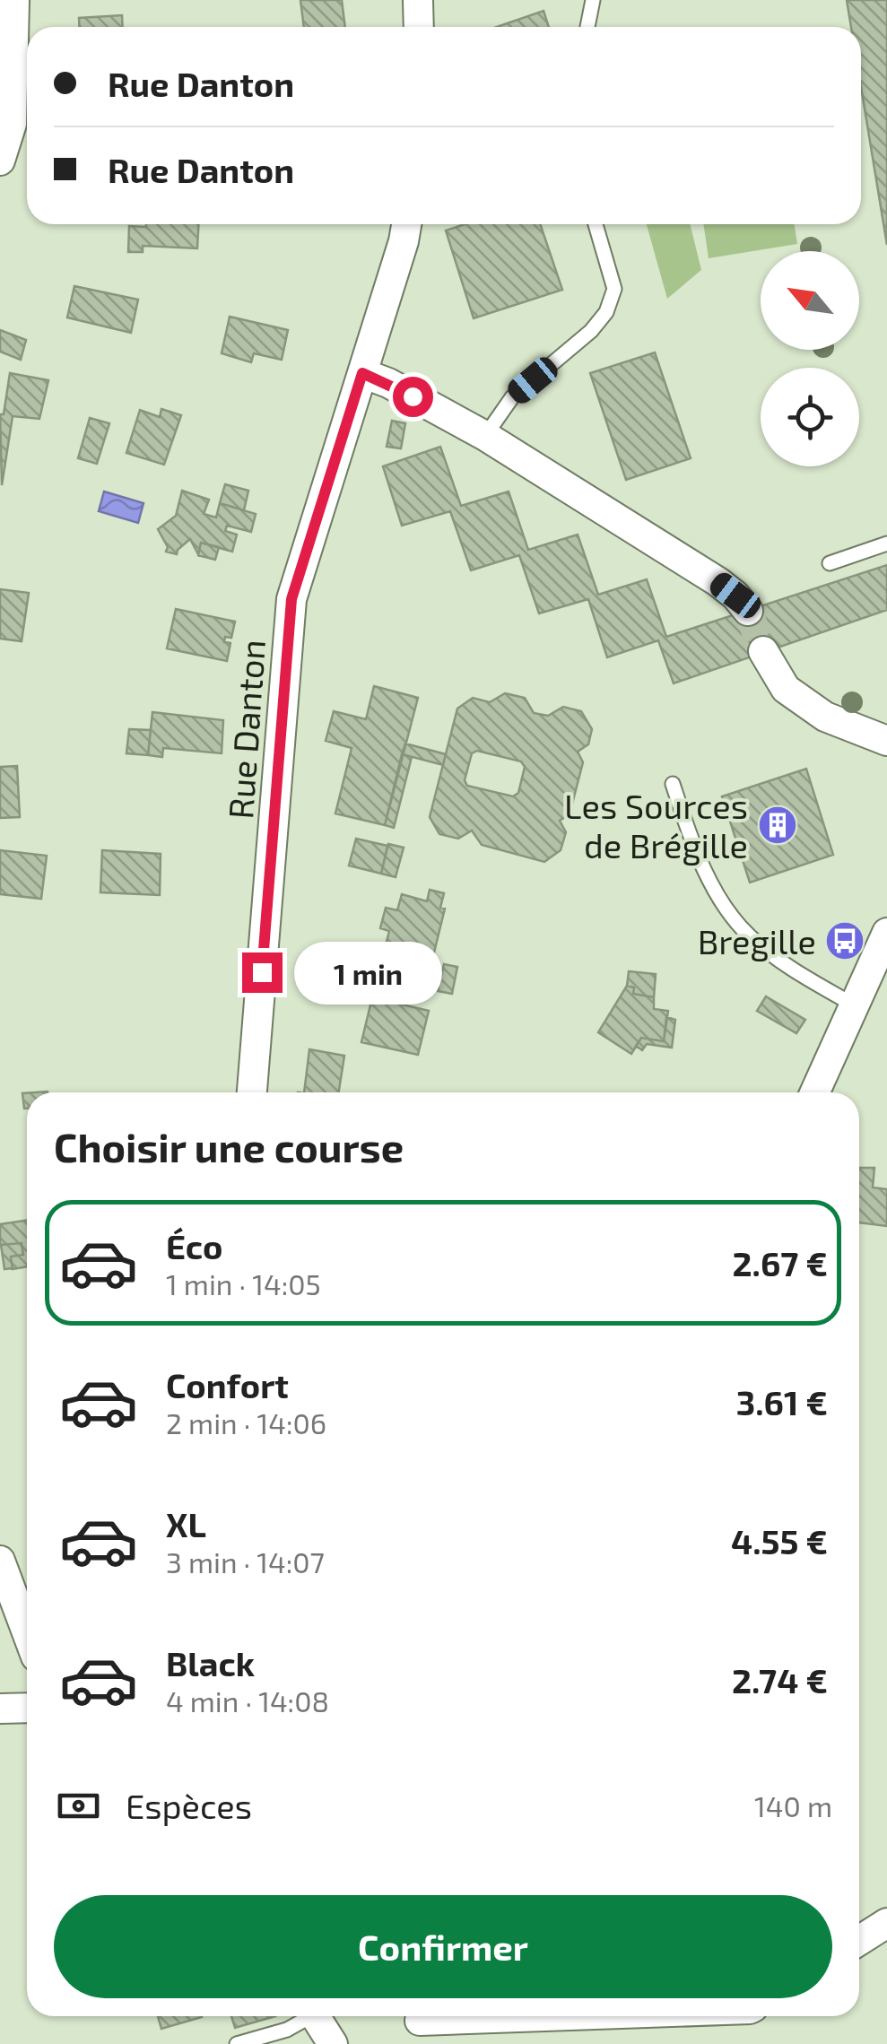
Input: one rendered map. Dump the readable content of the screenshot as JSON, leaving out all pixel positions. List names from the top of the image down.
{
  "streets": {
    "street": ["Rue Danton"]
  },
  "places": {
    "building": ["Les Sources de Brégille"],
    "bus stop": ["Bregille"]
  },
  "north": "top left",
  "page": {
    "banner": ["Rue Danton", "Rue Danton"],
    "bubble": "1 min",
    "heading": "Choisir une course",
    "list": [
      {
        "name": "Éco",
        "note": "1 min · 14:05",
        "value": "2.67 €"
      },
      {
        "name": "Confort",
        "note": "2 min · 14:06",
        "value": "3.61 €"
      },
      {
        "name": "XL",
        "note": "3 min · 14:07",
        "value": "4.55 €"
      },
      {
        "name": "Black",
        "note": "4 min · 14:08",
        "value": "2.74 €"
      }
    ],
    "pay": ["Espèces", "140 m"],
    "buttons": "Confirmer"
  }
}
